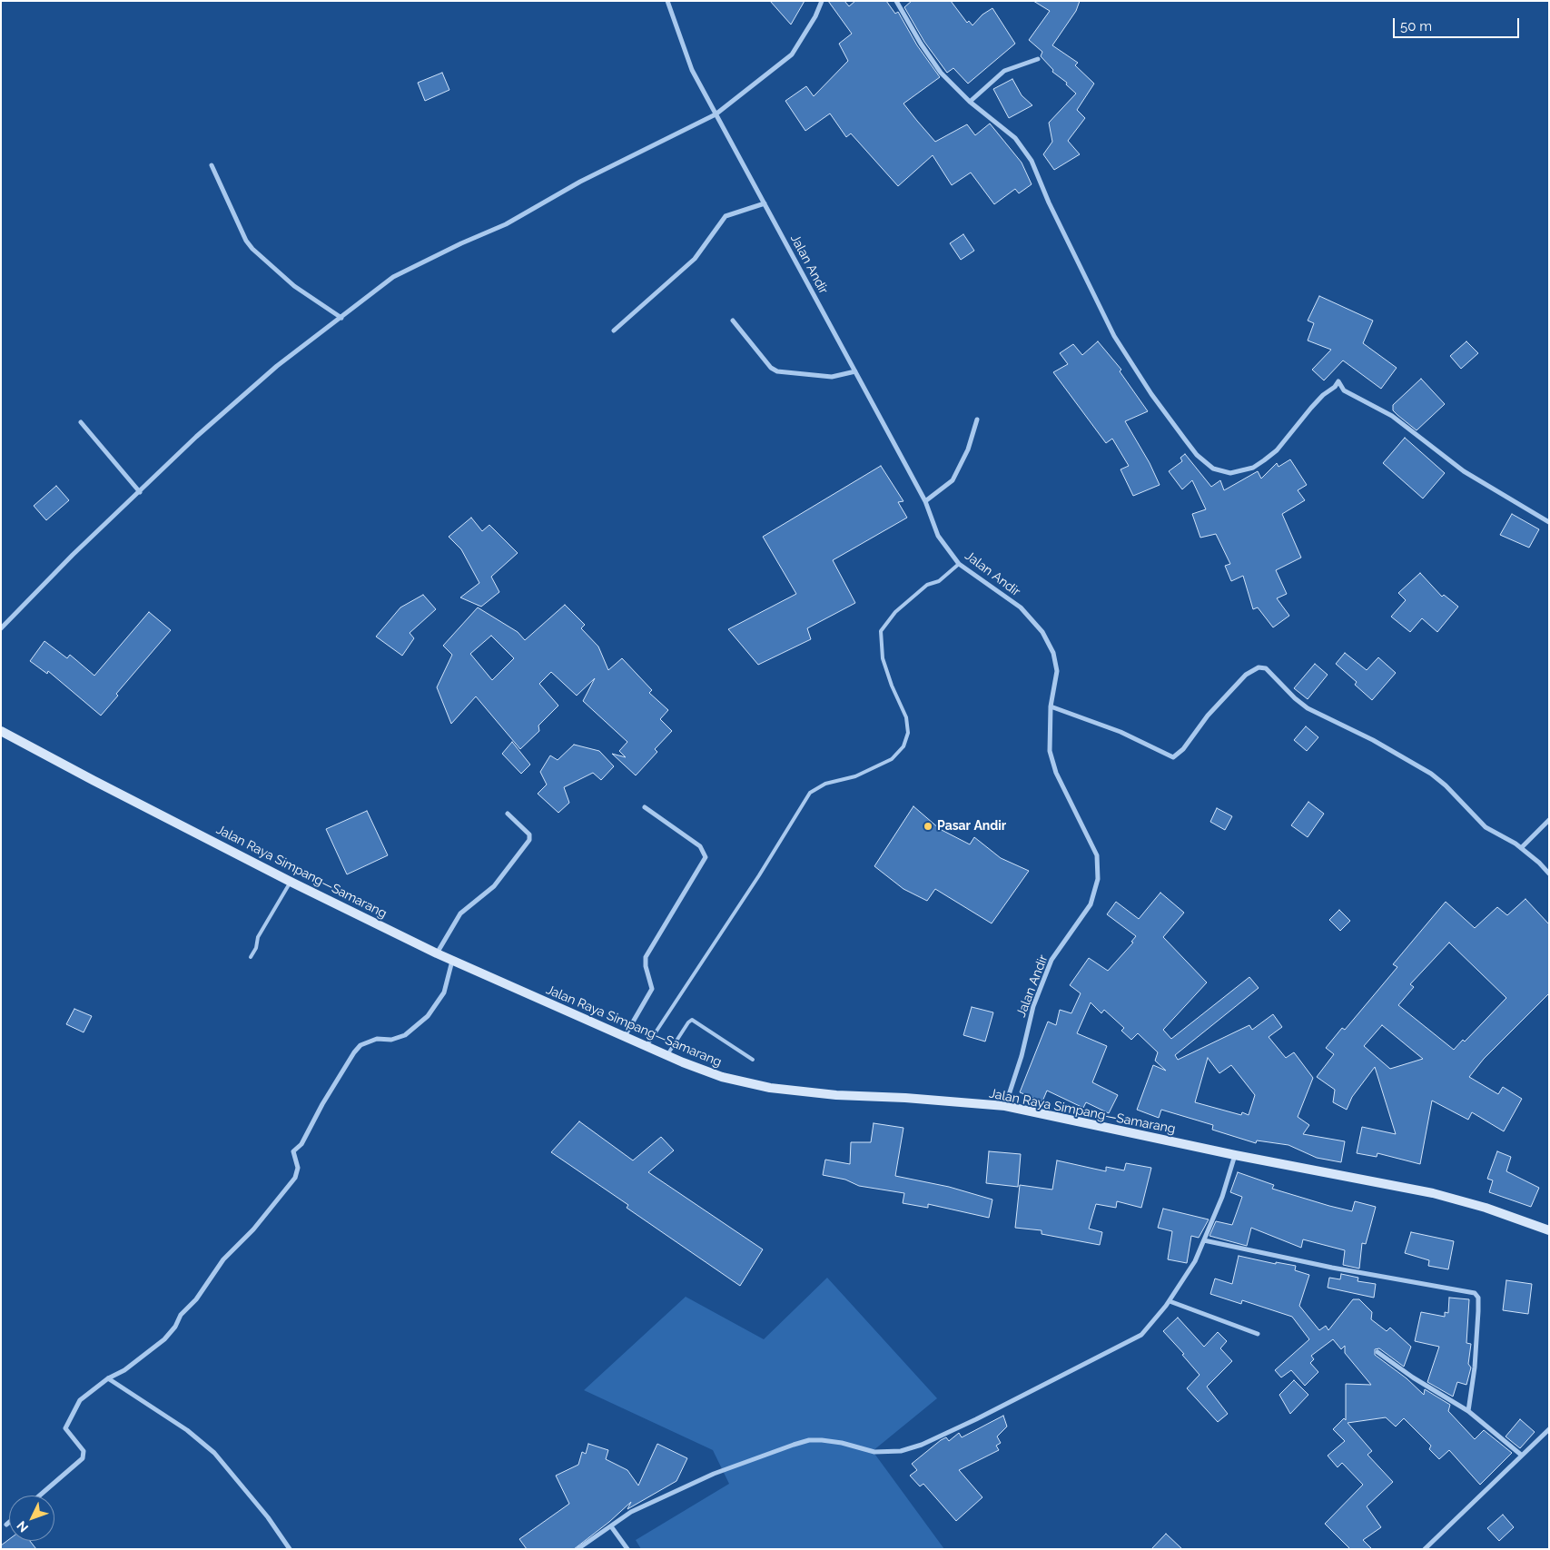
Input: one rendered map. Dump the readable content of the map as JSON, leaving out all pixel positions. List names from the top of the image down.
{
  "streets": {
    "main road": ["Jalan Raya Simpang—Samarang"],
    "street": ["Jalan Andir"]
  },
  "crossings": [
    ["Jalan Andir", "Jalan Raya Simpang—Samarang"]
  ],
  "places": ["Pasar Andir"],
  "scale_bar": "50 m",
  "north": "bottom left"
}
